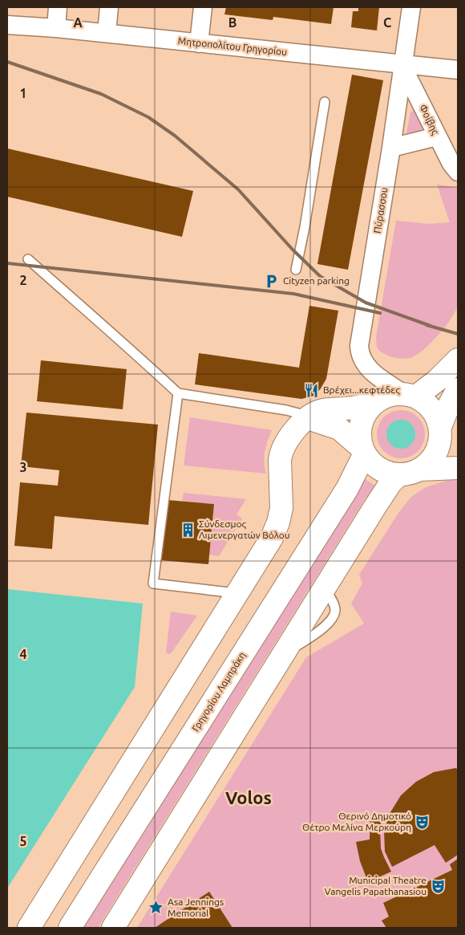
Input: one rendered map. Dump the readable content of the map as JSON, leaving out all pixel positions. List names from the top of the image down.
{
  "streets": {
    "main road": ["Γρηγορίου Λαμπράκη"],
    "street": ["Μητροπολίτου Γρηγορίου", "Φοίβης", "Πύρασσου"]
  },
  "crossings": [
    ["Μητροπολίτου Γρηγορίου", "Φοίβης"],
    ["Μητροπολίτου Γρηγορίου", "Πύρασσου"],
    ["Φοίβης", "Πύρασσου"],
    ["Πύρασσου", "Γρηγορίου Λαμπράκη"]
  ],
  "districts": ["Volos"],
  "places": {
    "parking": ["Cityzen parking"],
    "restaurant": ["Βρέχει...κεφτέδες"],
    "building": ["Σύνδεσμος Λιμενεργατών Βόλου"],
    "theatre": ["Θερινό Δημοτικό Θέτρο Μελίνα Μερκούρη", "Municipal Theatre Vangelis Papathanasiou"],
    "place": ["Asa Jennings Memorial"]
  },
  "grid": {
    "columns": ["A", "B", "C"],
    "rows": [
      "1",
      "2",
      "3",
      "4",
      "5"
    ]
  }
}
